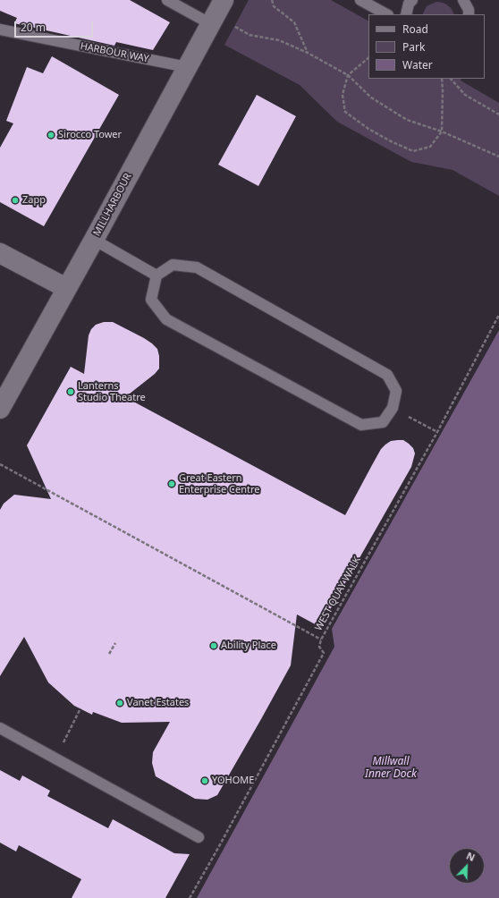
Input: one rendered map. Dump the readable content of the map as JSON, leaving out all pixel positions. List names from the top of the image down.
{
  "streets": {
    "street": ["MILLHARBOUR"],
    "lane": ["HARBOUR WAY"],
    "path": ["WEST QUAY WALK"]
  },
  "crossings": [
    ["HARBOUR WAY", "MILLHARBOUR"]
  ],
  "water": ["Millwall Inner Dock"],
  "places": [
    "Sirocco Tower",
    "Zapp",
    "Lanterns Studio Theatre",
    "Great Eastern Enterprise Centre",
    "Ability Place",
    "Vanet Estates",
    "YOHOME"
  ],
  "legend": ["Road", "Park", "Water"],
  "scale_bar": "20 m",
  "north": "top right"
}
